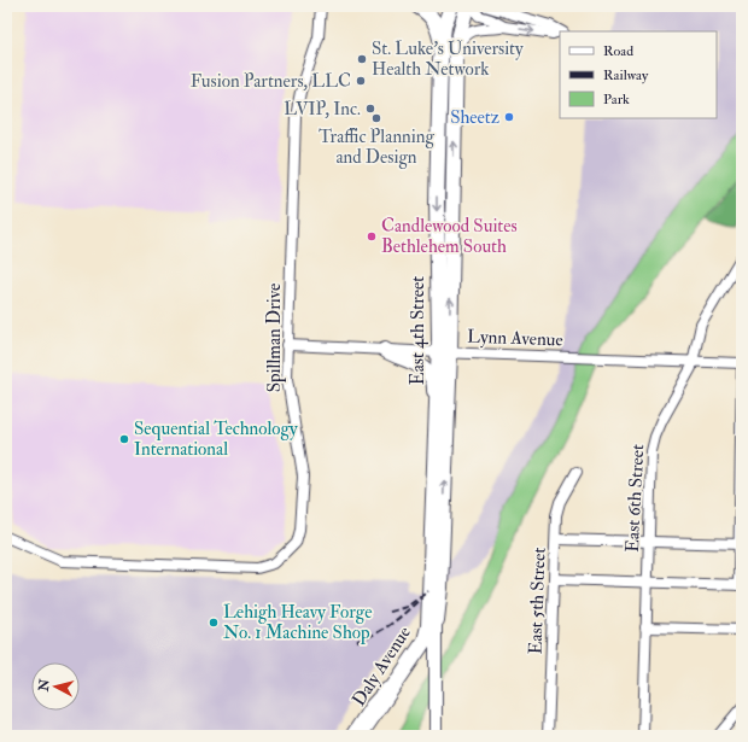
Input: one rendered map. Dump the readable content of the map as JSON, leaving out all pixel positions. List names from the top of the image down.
{
  "streets": {
    "highway": ["East 4th Street", "Daly Avenue"],
    "street": [
      "Spillman Drive",
      "Lynn Avenue",
      "East 6th Street",
      "East 5th Street"
    ]
  },
  "crossings": [
    ["East 4th Street", "Lynn Avenue"],
    ["East 4th Street", "Daly Avenue"],
    ["Spillman Drive", "Lynn Avenue"],
    ["Lynn Avenue", "East 6th Street"]
  ],
  "places": [
    "St. Luke's University Health Network",
    "Fusion Partners, LLC",
    "LVIP, Inc.",
    "Sheetz",
    "Traffic Planning and Design",
    "Candlewood Suites Bethlehem South",
    "Sequential Technology International",
    "Lehigh Heavy Forge No. 1 Machine Shop"
  ],
  "legend": ["Road", "Railway", "Park"],
  "north": "left"
}
